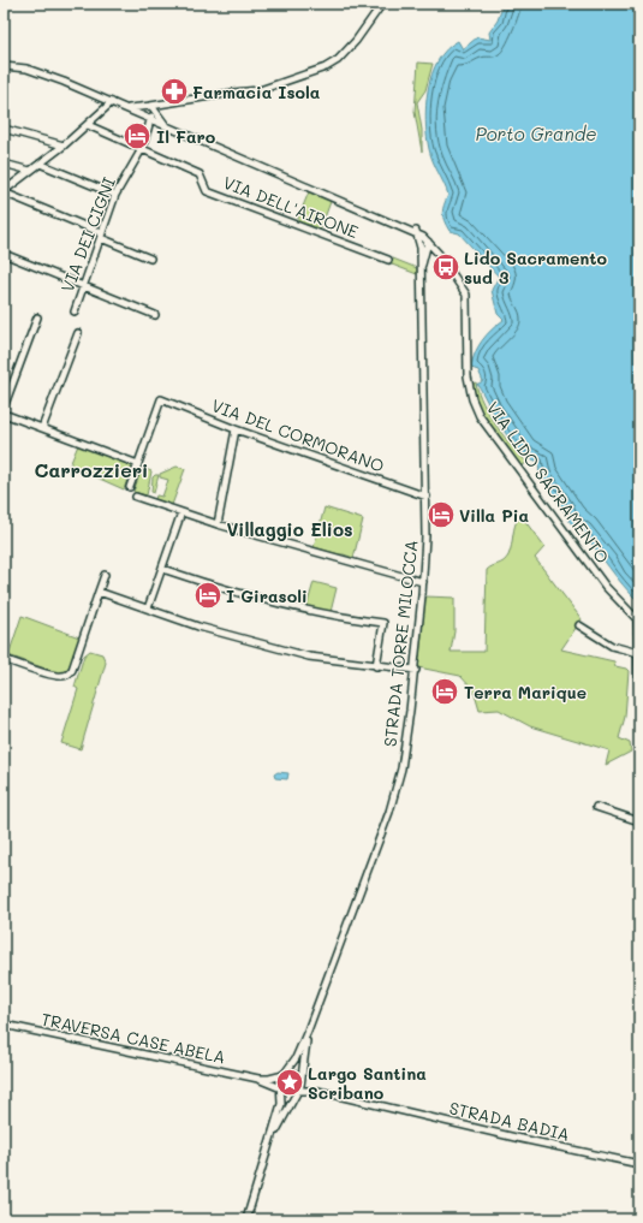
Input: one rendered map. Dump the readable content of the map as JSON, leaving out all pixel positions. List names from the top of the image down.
{
  "streets": {
    "street": [
      "VIA DELL'AIRONE",
      "VIA DEI CIGNI",
      "VIA DEL CORMORANO",
      "VIA LIDO SACRAMENTO",
      "STRADA TORRE MILOCCA",
      "TRAVERSA CASE ABELA",
      "STRADA BADIA"
    ]
  },
  "crossings": [
    ["VIA DELL'AIRONE", "VIA DEI CIGNI"],
    ["VIA DEI CIGNI", "VIA LIDO SACRAMENTO"],
    ["VIA DEL CORMORANO", "STRADA TORRE MILOCCA"],
    ["VIA LIDO SACRAMENTO", "STRADA TORRE MILOCCA"]
  ],
  "districts": ["Carrozzieri", "Villaggio Elios"],
  "water": ["Porto Grande"],
  "places": {
    "pharmacy": ["Farmacia Isola"],
    "hotel": [
      "Il Faro",
      "Villa Pia",
      "I Girasoli",
      "Terra Marique"
    ],
    "bus stop": ["Lido Sacramento sud 3"],
    "place": ["Largo Santina Scribano"]
  }
}
